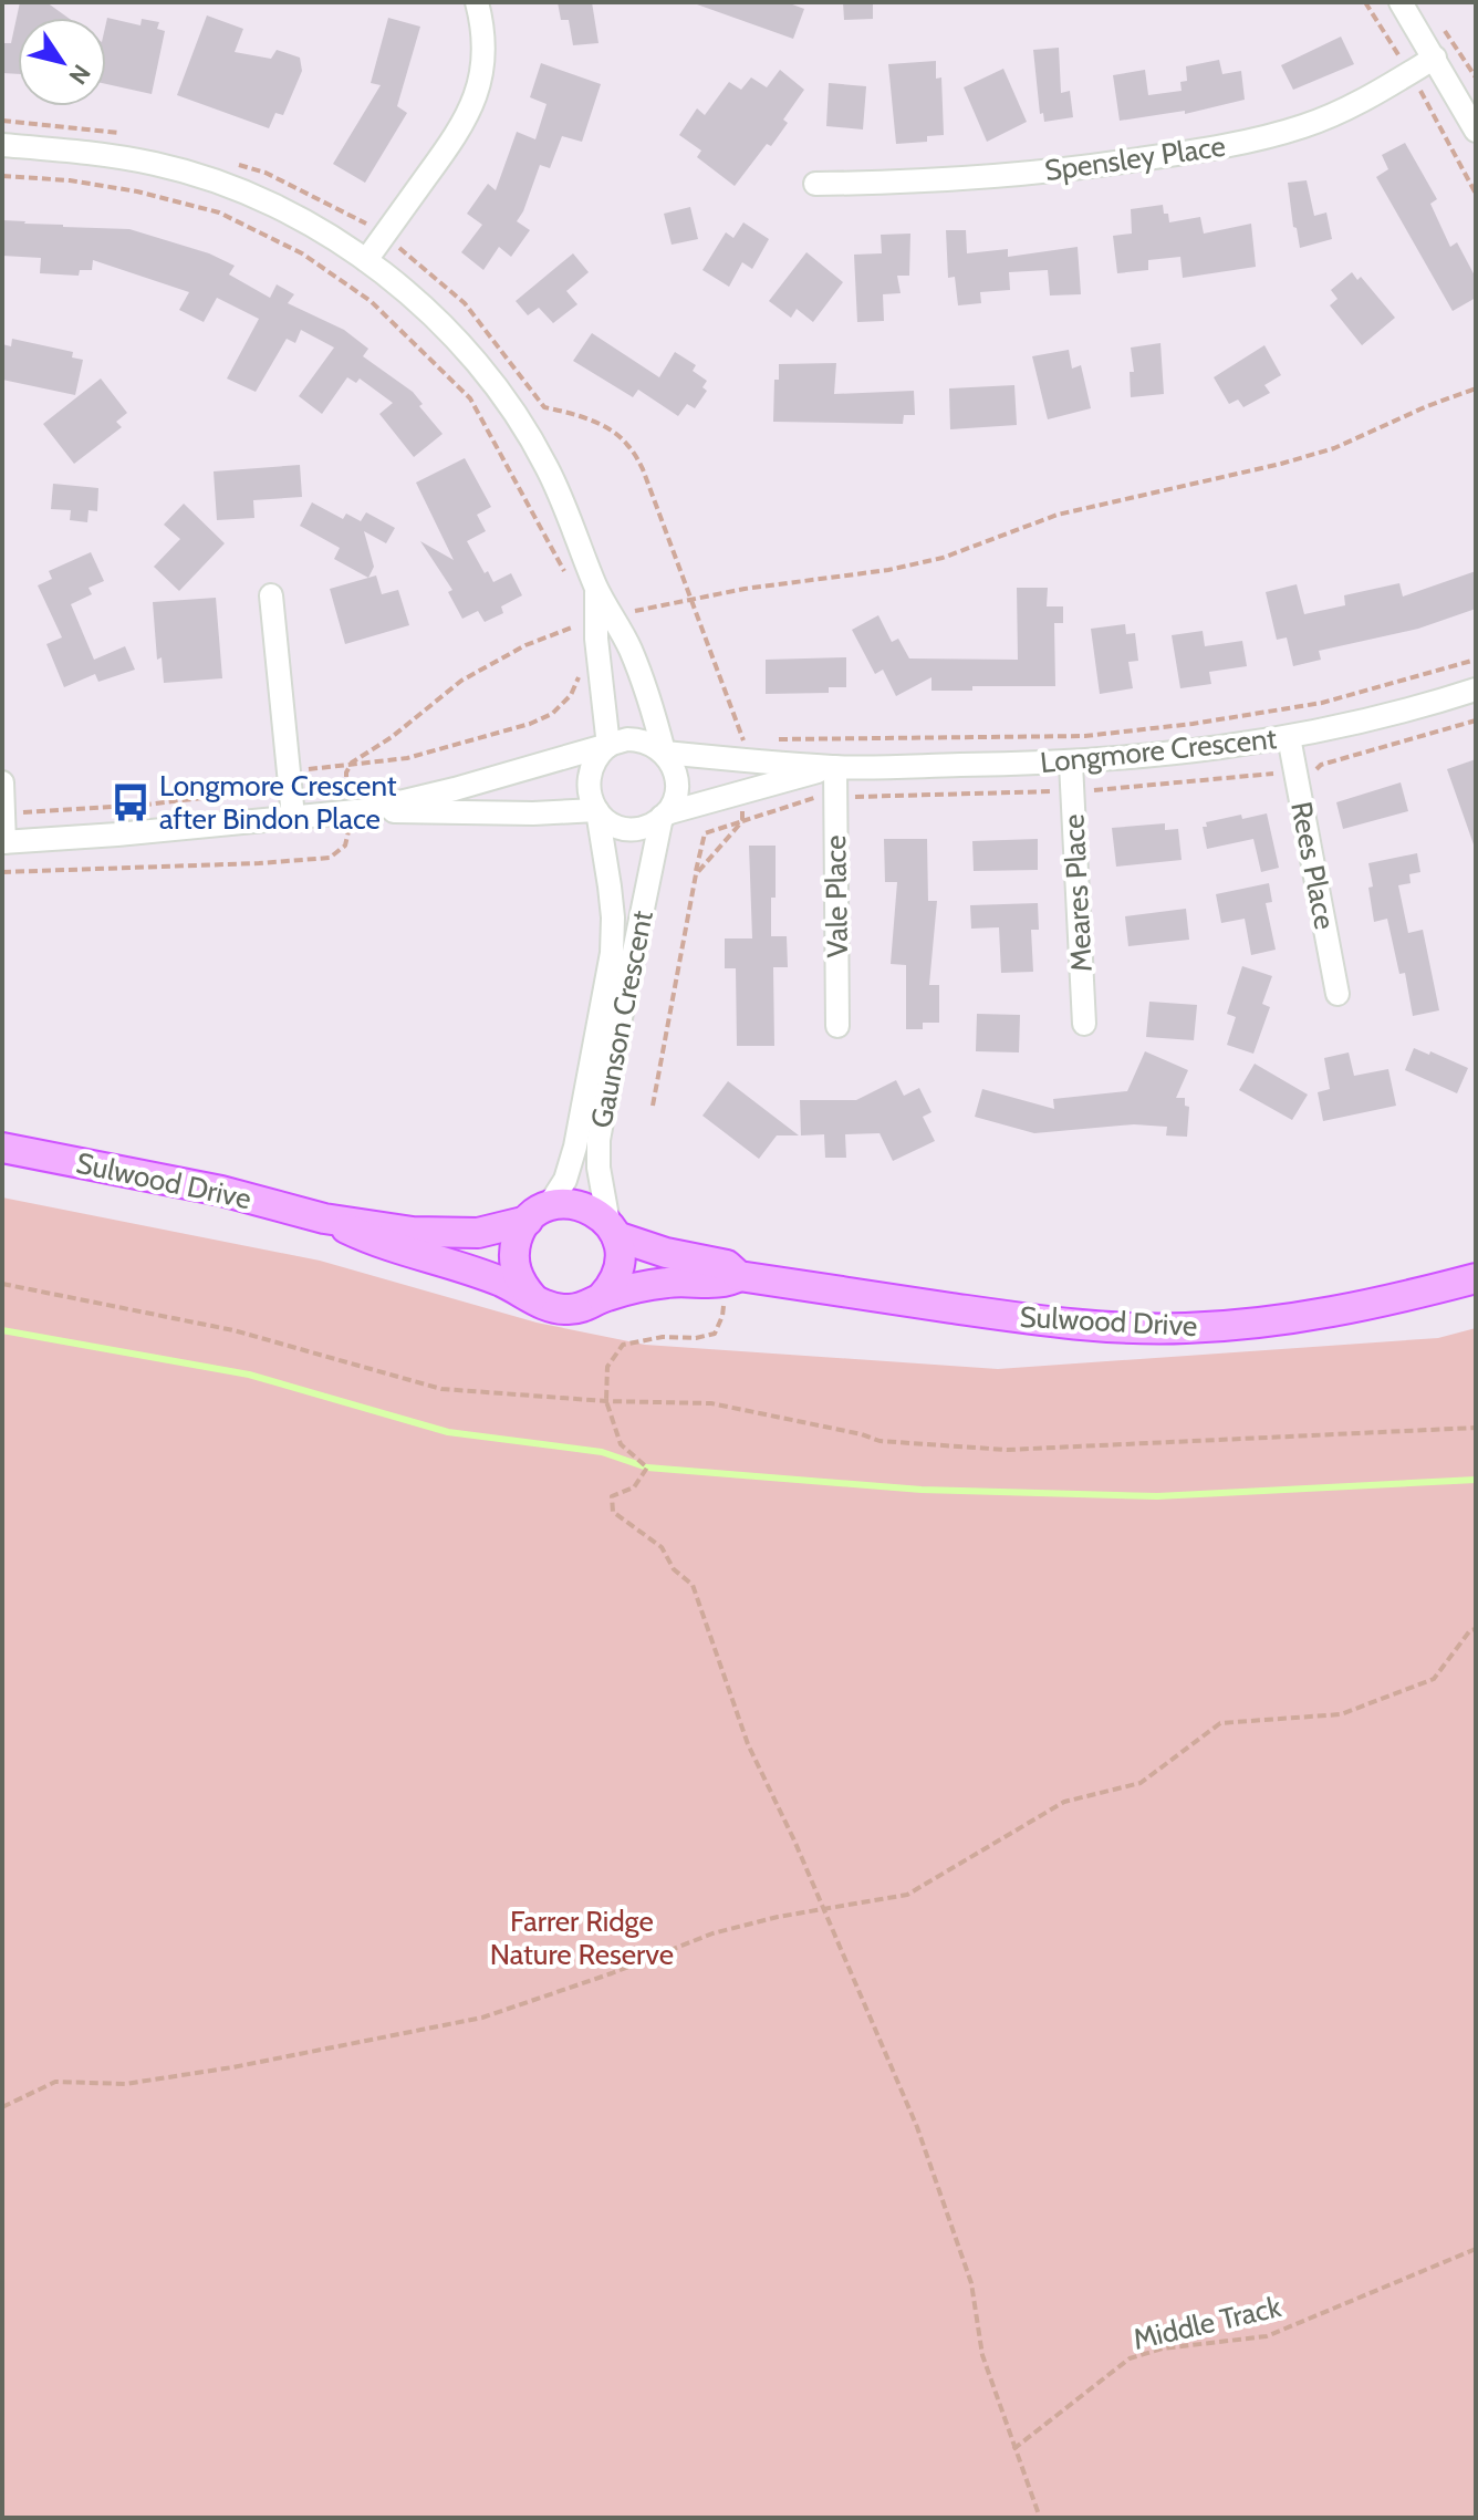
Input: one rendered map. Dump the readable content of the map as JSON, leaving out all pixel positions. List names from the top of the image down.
{
  "streets": {
    "main road": ["Sulwood Drive"],
    "street": [
      "Spensley Place",
      "Longmore Crescent",
      "Rees Place",
      "Meares Place",
      "Vale Place",
      "Gaunson Crescent"
    ],
    "path": ["Middle Track"]
  },
  "crossings": [
    ["Longmore Crescent", "Rees Place"],
    ["Longmore Crescent", "Meares Place"],
    ["Longmore Crescent", "Vale Place"],
    ["Longmore Crescent", "Gaunson Crescent"],
    ["Gaunson Crescent", "Sulwood Drive"]
  ],
  "parks": ["Farrer Ridge Nature Reserve"],
  "places": {
    "bus stop": ["Longmore Crescent after Bindon Place"]
  },
  "north": "bottom right"
}
